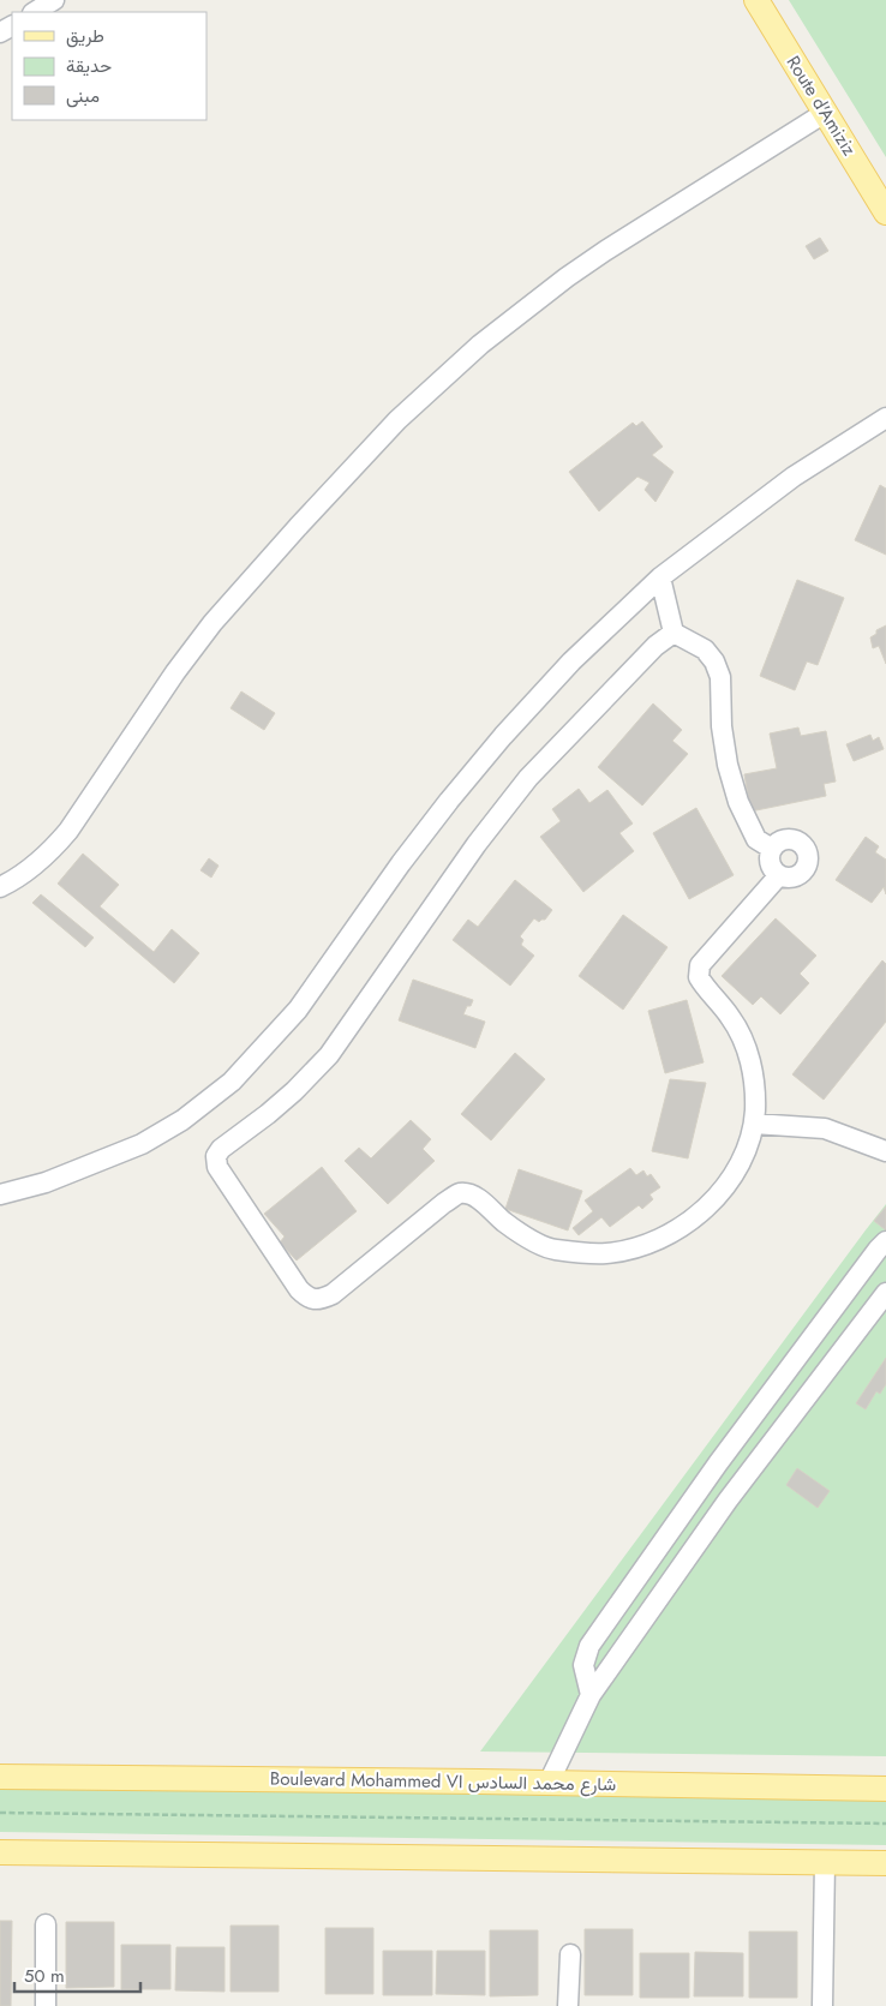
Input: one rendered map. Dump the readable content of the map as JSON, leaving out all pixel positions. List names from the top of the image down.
{
  "streets": {
    "main road": ["Route d'Amiziz", "Boulevard Mohammed VI شارع محمد السادس"]
  },
  "legend": ["طريق", "حديقة", "مبنى"],
  "scale_bar": "50 m"
}
